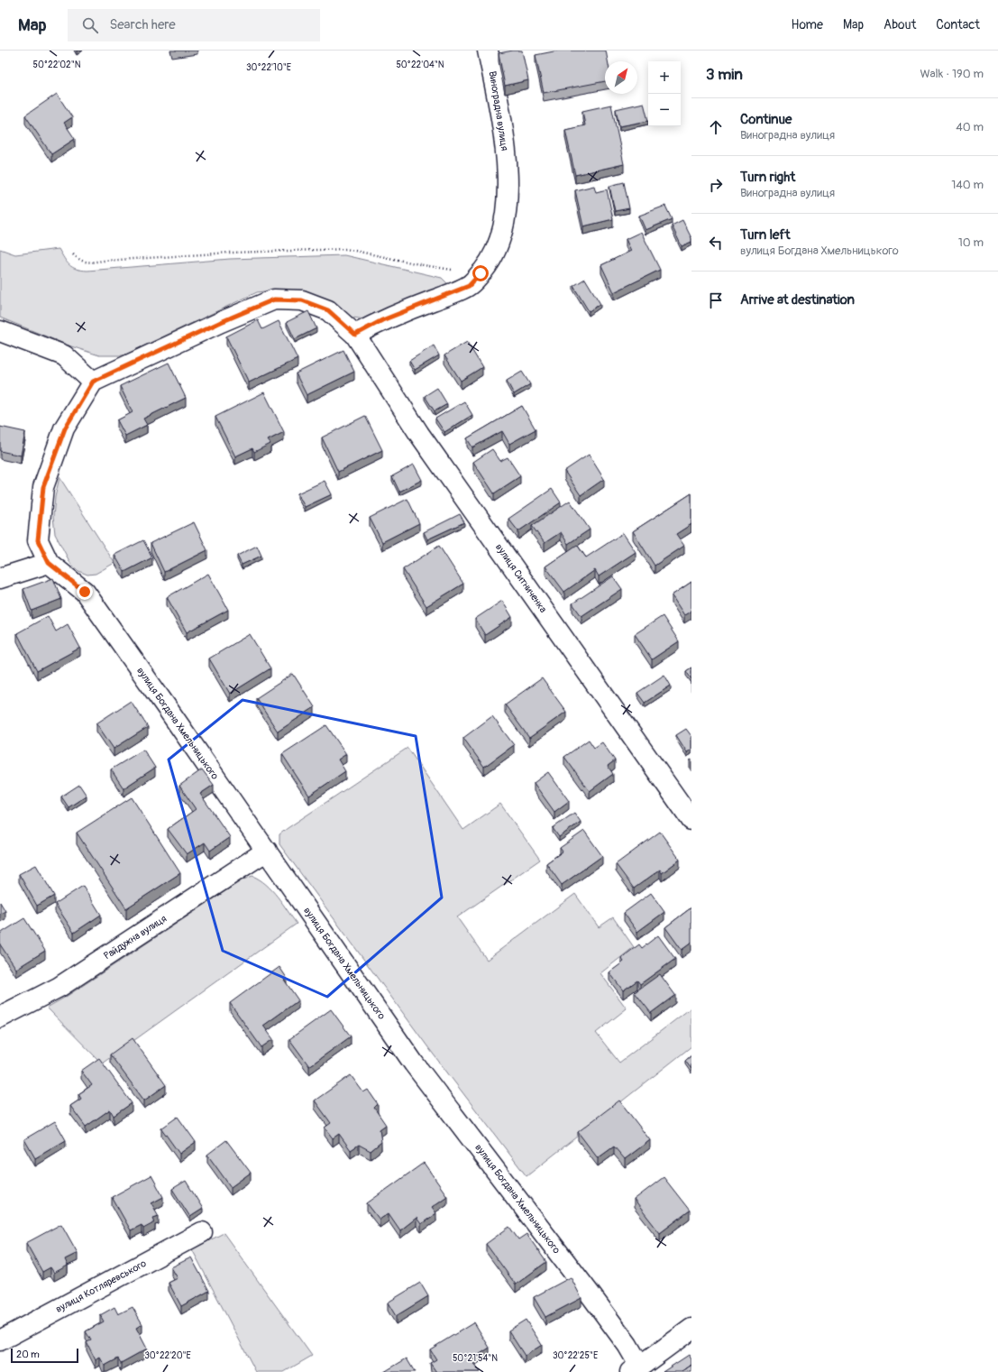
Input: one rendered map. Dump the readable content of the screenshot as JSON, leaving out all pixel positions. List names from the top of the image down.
{
  "streets": {
    "street": [
      "Виноградна вулиця",
      "вулиця Ситниченка",
      "вулиця Богдана Хмельницького",
      "Райдужна вулиця",
      "вулиця Котляревського"
    ]
  },
  "crossings": [
    ["Виноградна вулиця", "вулиця Ситниченка"],
    ["вулиця Богдана Хмельницького", "Райдужна вулиця"]
  ],
  "scale_bar": "20 m",
  "north": "top right",
  "page": {
    "header": "Map",
    "search": "Search here",
    "nav": [
      "Home",
      "Map",
      "About",
      "Contact"
    ],
    "heading": ["3 min", "Walk · 190 m"],
    "map_buttons": ["+", "−"],
    "list": [
      ["Continue", "Виноградна вулиця", "40 m"],
      ["Turn right", "Виноградна вулиця", "140 m"],
      ["Turn left", "вулиця Богдана Хмельницького", "10 m"],
      "Arrive at destination"
    ],
    "scale": "20 m"
  },
  "coordinates": [
    "50°22'02\"N",
    "50°22'04\"N",
    "30°22'10\"E",
    "30°22'20\"E",
    "30°22'25\"E",
    "50°21'54\"N"
  ]
}
